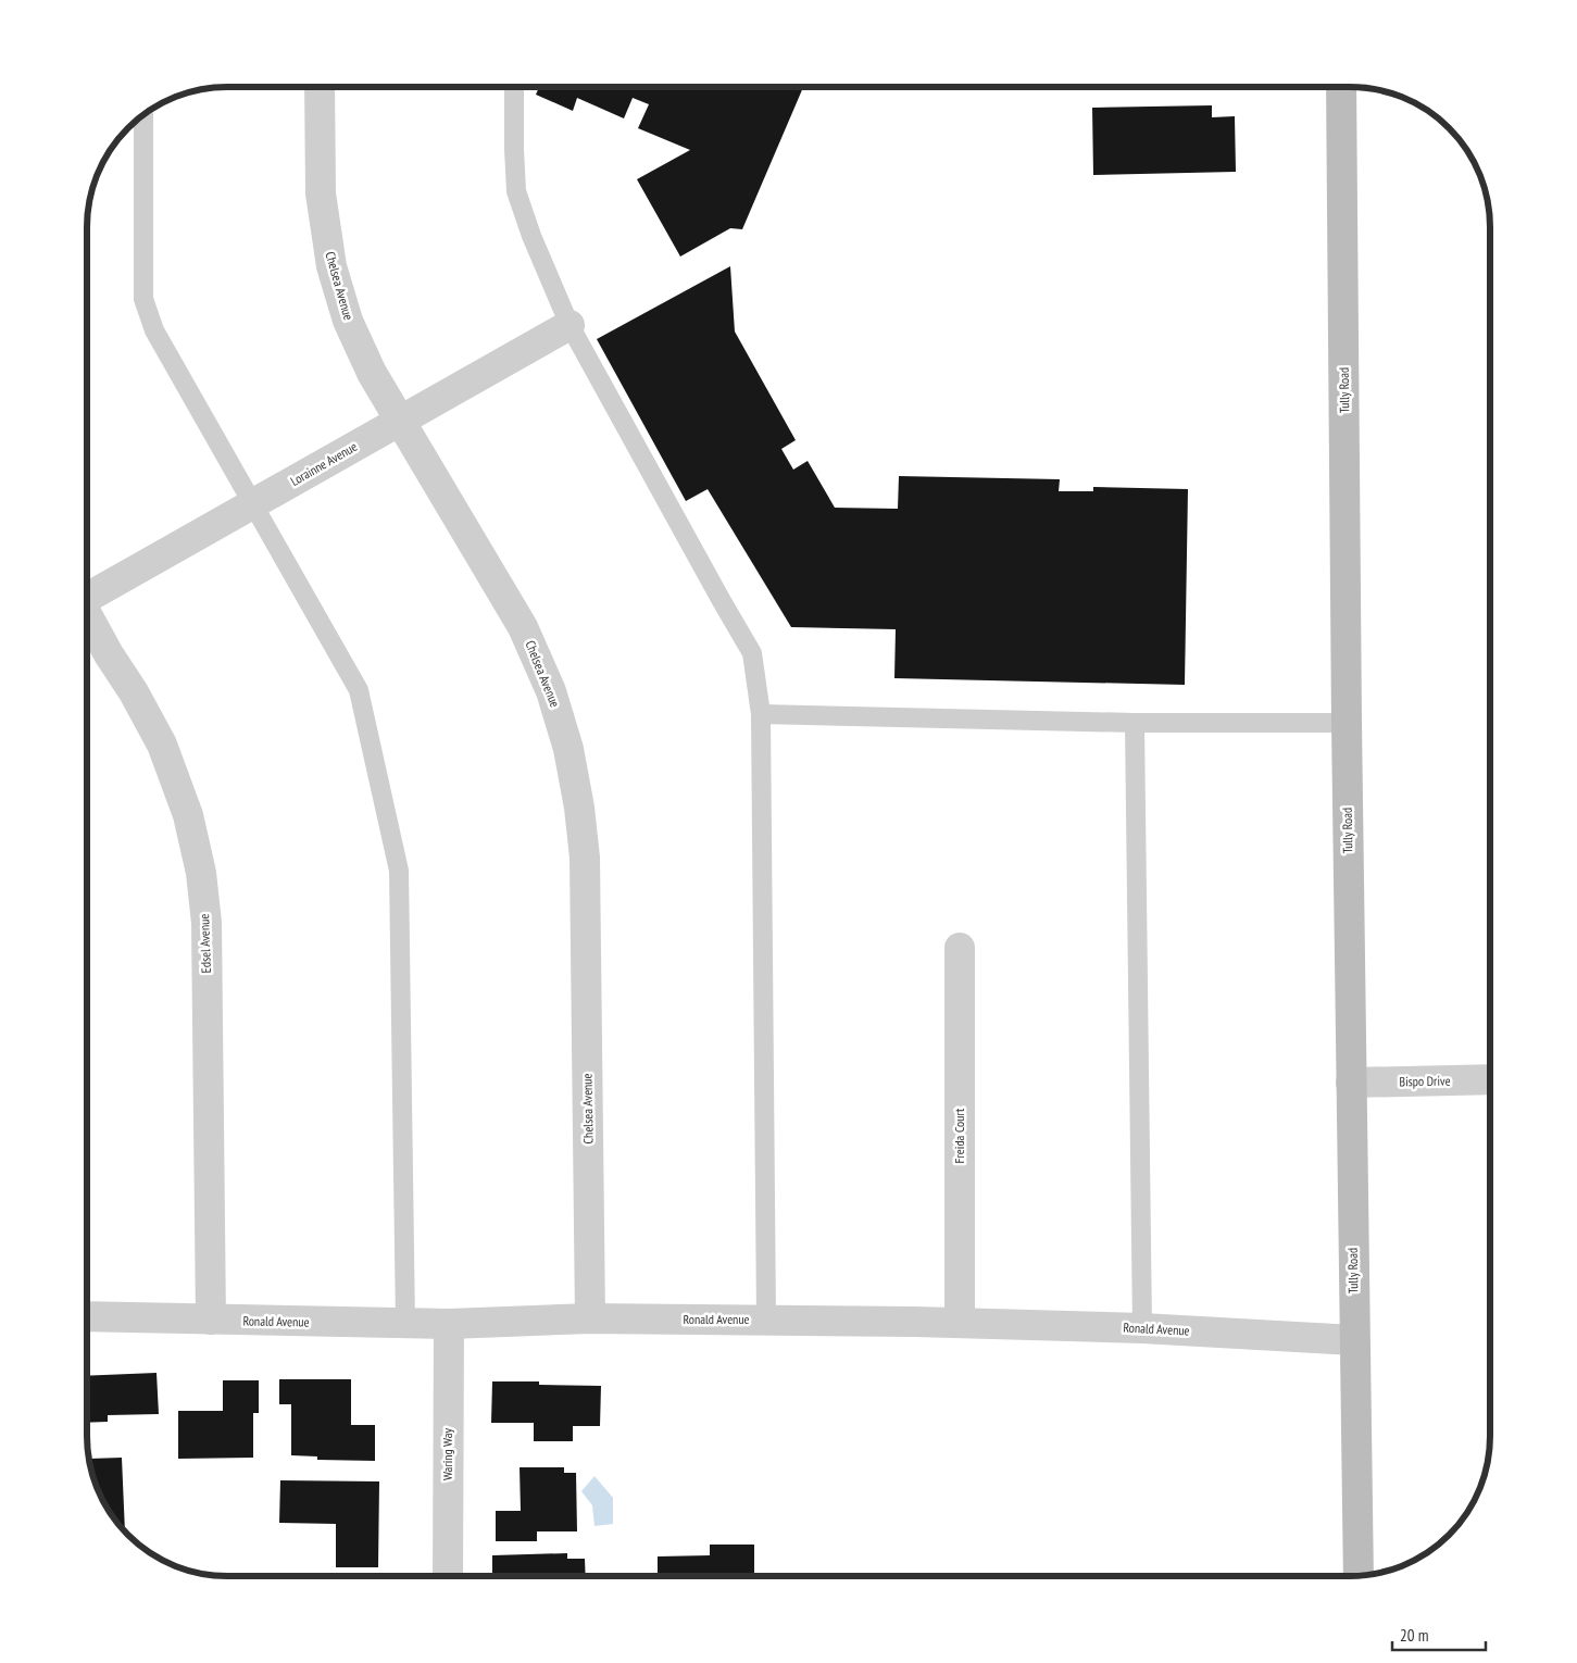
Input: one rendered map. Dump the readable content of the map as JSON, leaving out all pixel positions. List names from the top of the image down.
{
  "streets": {
    "main road": ["Tully Road"],
    "street": [
      "Chelsea Avenue",
      "Lorainne Avenue",
      "Edsel Avenue",
      "Bispo Drive",
      "Freida Court",
      "Ronald Avenue",
      "Waring Way"
    ]
  },
  "crossings": [
    ["Chelsea Avenue", "Lorainne Avenue"],
    ["Chelsea Avenue", "Ronald Avenue"],
    ["Tully Road", "Bispo Drive"],
    ["Tully Road", "Ronald Avenue"],
    ["Edsel Avenue", "Ronald Avenue"],
    ["Freida Court", "Ronald Avenue"],
    ["Ronald Avenue", "Waring Way"]
  ],
  "scale_bar": "20 m"
}
